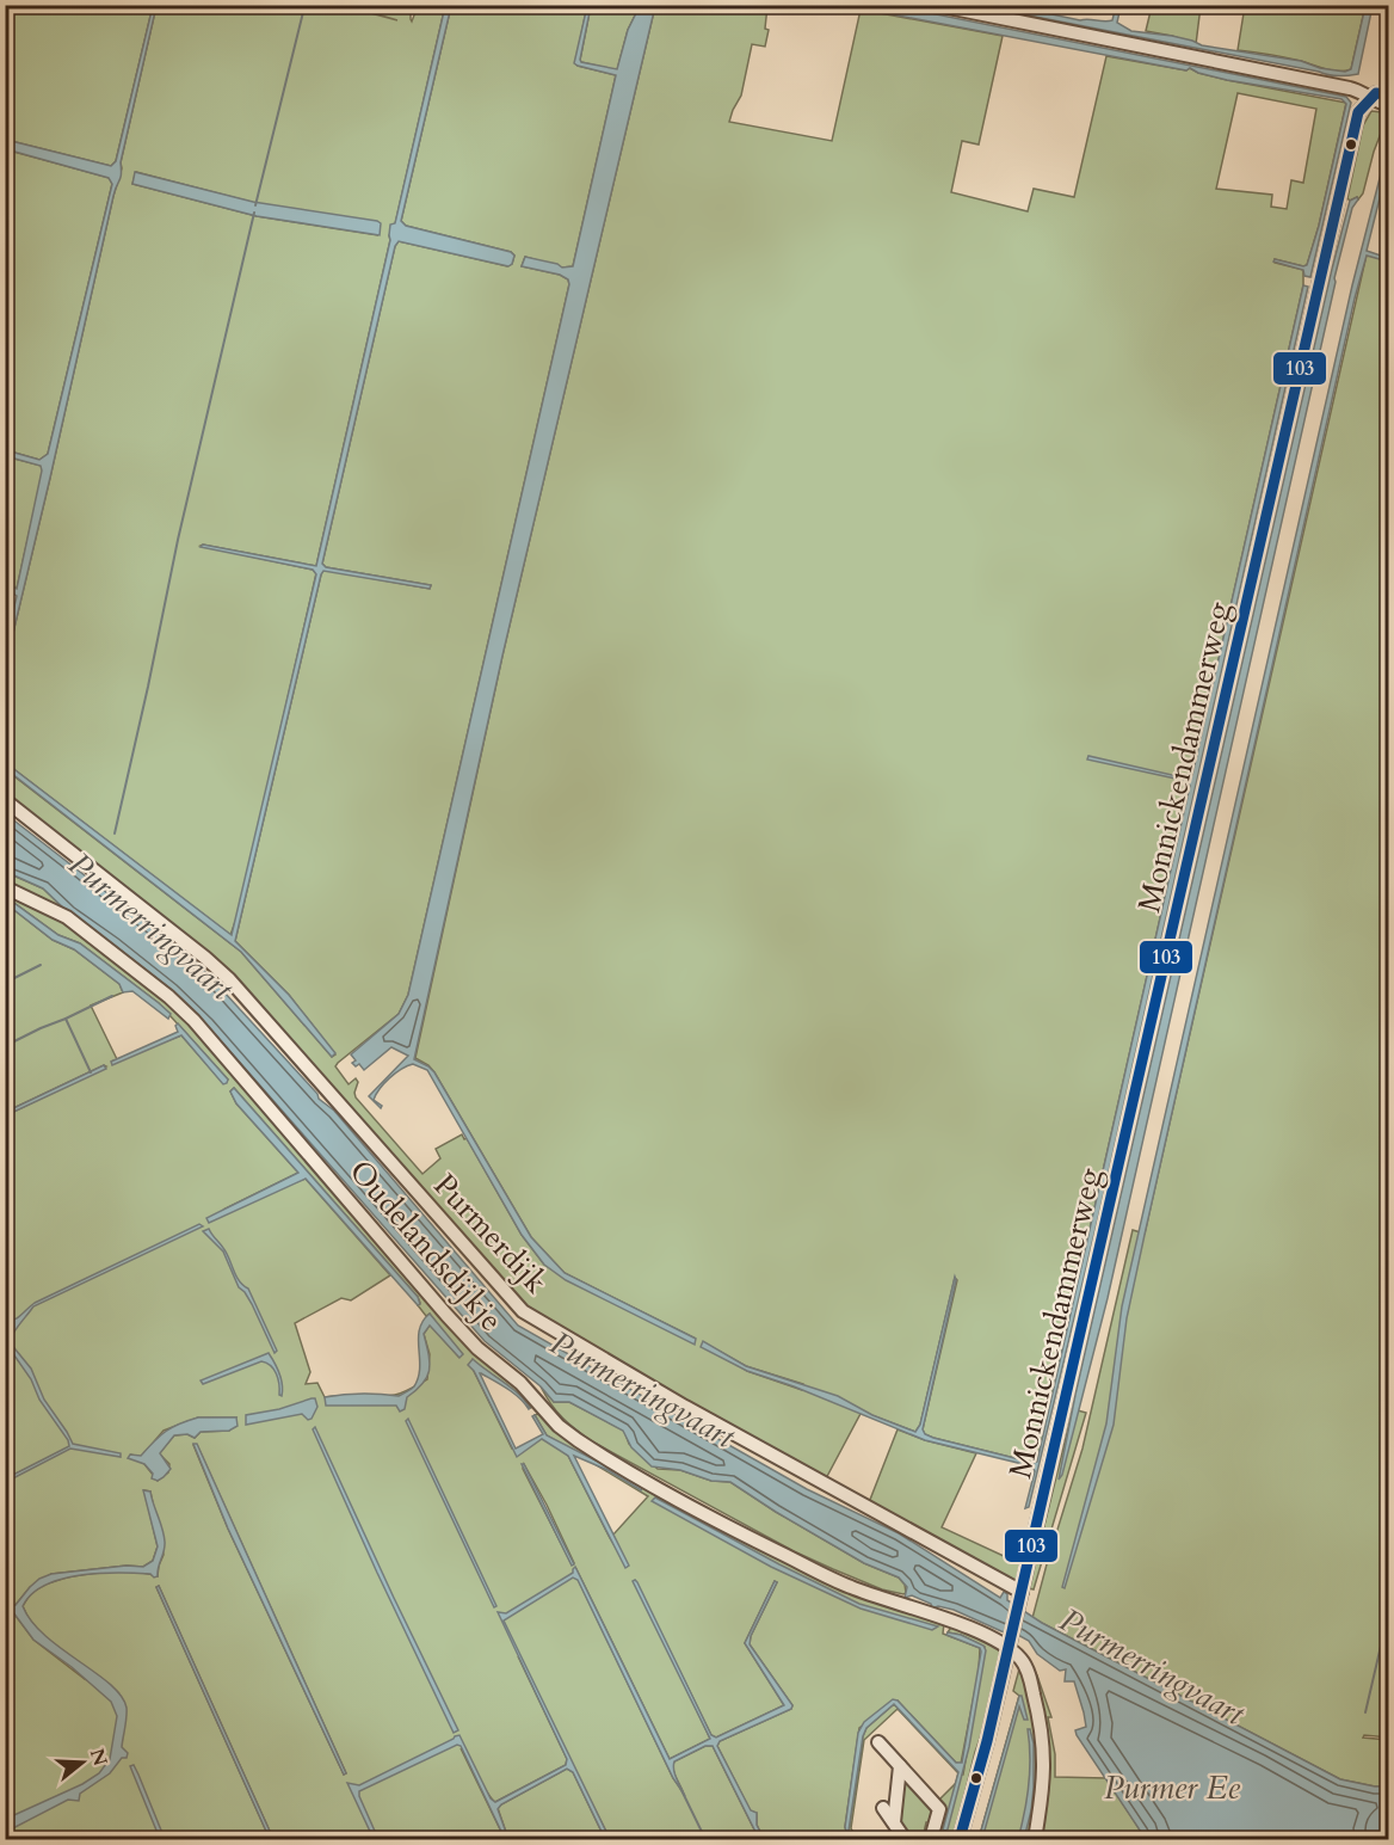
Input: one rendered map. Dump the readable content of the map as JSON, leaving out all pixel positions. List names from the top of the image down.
{
  "streets": {
    "street": ["Monnickendammerweg", "Purmerdijk", "Oudelandsdijkje"]
  },
  "crossings": [
    ["Monnickendammerweg", "Purmerdijk"],
    ["Monnickendammerweg", "Oudelandsdijkje"]
  ],
  "water": ["Purmerringvaart", "Purmer Ee"],
  "lines": ["transit line 103"],
  "north": "right"
}
